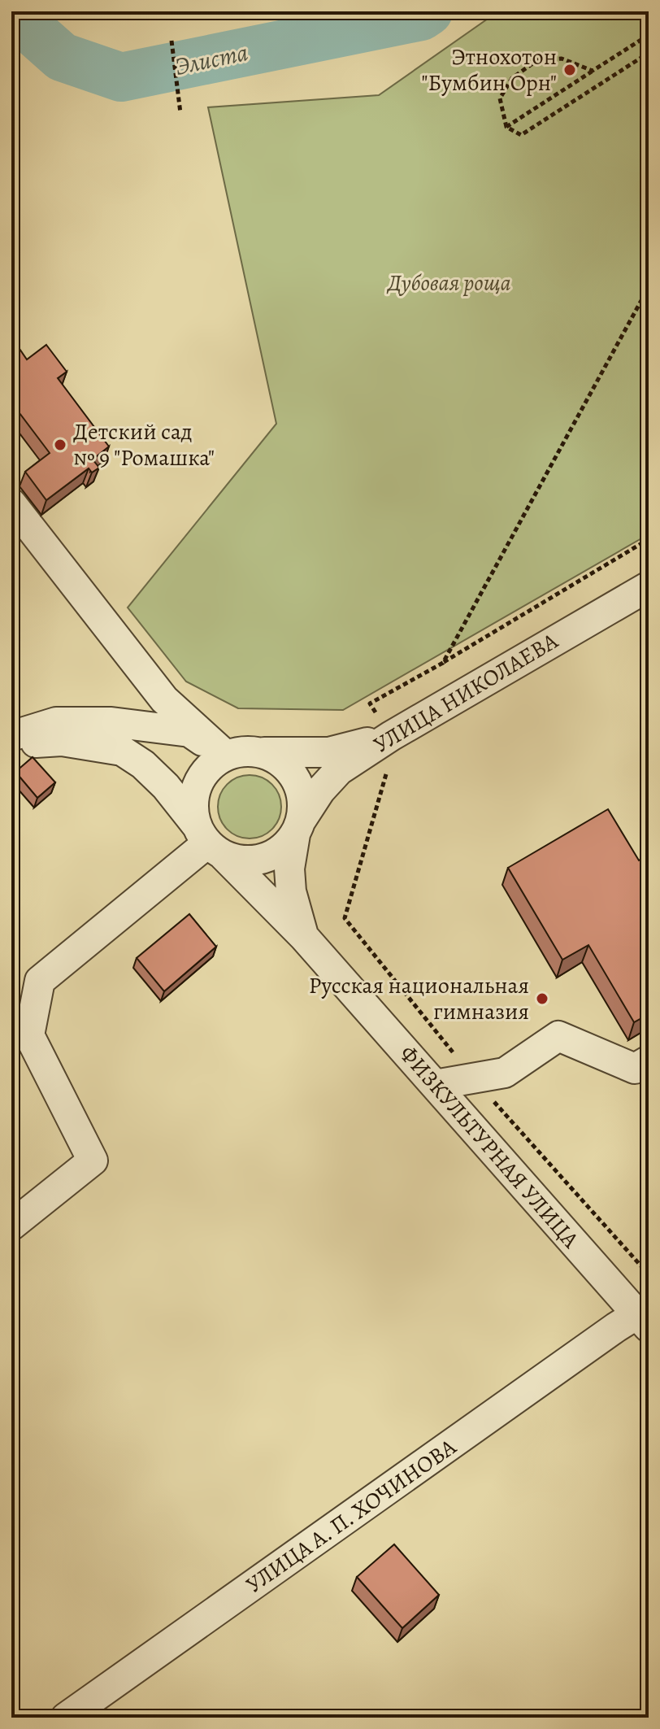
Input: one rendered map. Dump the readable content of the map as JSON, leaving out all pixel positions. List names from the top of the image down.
{
  "streets": {
    "street": ["УЛИЦА НИКОЛАЕВА", "ФИЗКУЛЬТУРНАЯ УЛИЦА", "УЛИЦА А. П. ХОЧИНОВА"]
  },
  "crossings": [
    ["УЛИЦА НИКОЛАЕВА", "ФИЗКУЛЬТУРНАЯ УЛИЦА"],
    ["ФИЗКУЛЬТУРНАЯ УЛИЦА", "УЛИЦА А. П. ХОЧИНОВА"]
  ],
  "water": ["Элиста"],
  "parks": ["Дубовая роща"],
  "places": ["Этнохотон \"Бумбин Орн\"", "Детский сад № 9 \"Ромашка\"", "Русская национальная гимназия"]
}
